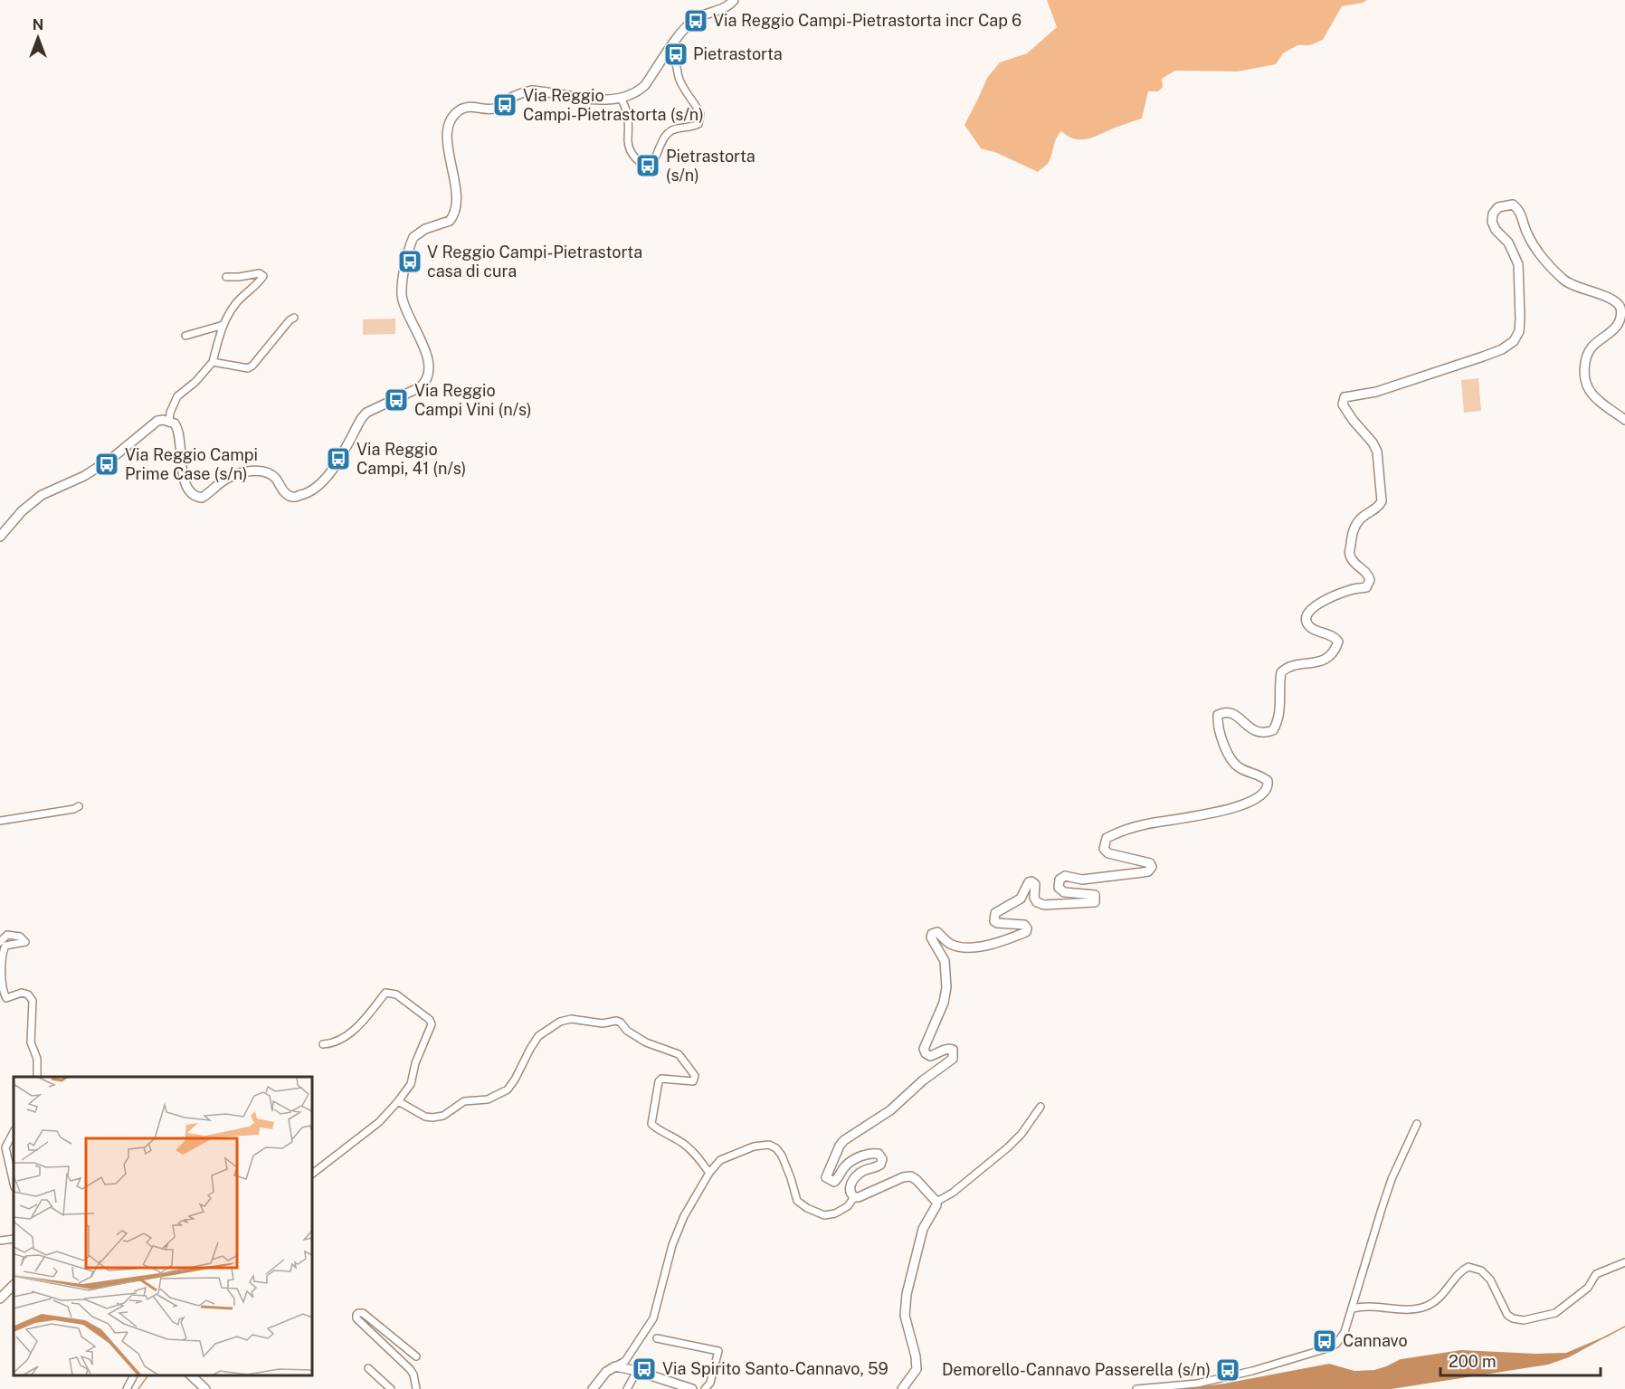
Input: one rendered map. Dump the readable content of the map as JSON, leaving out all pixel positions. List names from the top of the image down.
{
  "places": {
    "bus stop": [
      "Via Reggio Campi-Pietrastorta incr Cap 6",
      "Pietrastorta",
      "Via Reggio Campi-Pietrastorta (s/n)",
      "Pietrastorta (s/n)",
      "V Reggio Campi-Pietrastorta casa di cura",
      "Via Reggio Campi Vini (n/s)",
      "Via Reggio Campi, 41 (n/s)",
      "Via Reggio Campi Prime Case (s/n)",
      "Cannavo",
      "Via Spirito Santo-Cannavo, 59",
      "Demorello-Cannavo Passerella (s/n)"
    ]
  },
  "scale_bar": "200 m",
  "north": "top"
}
